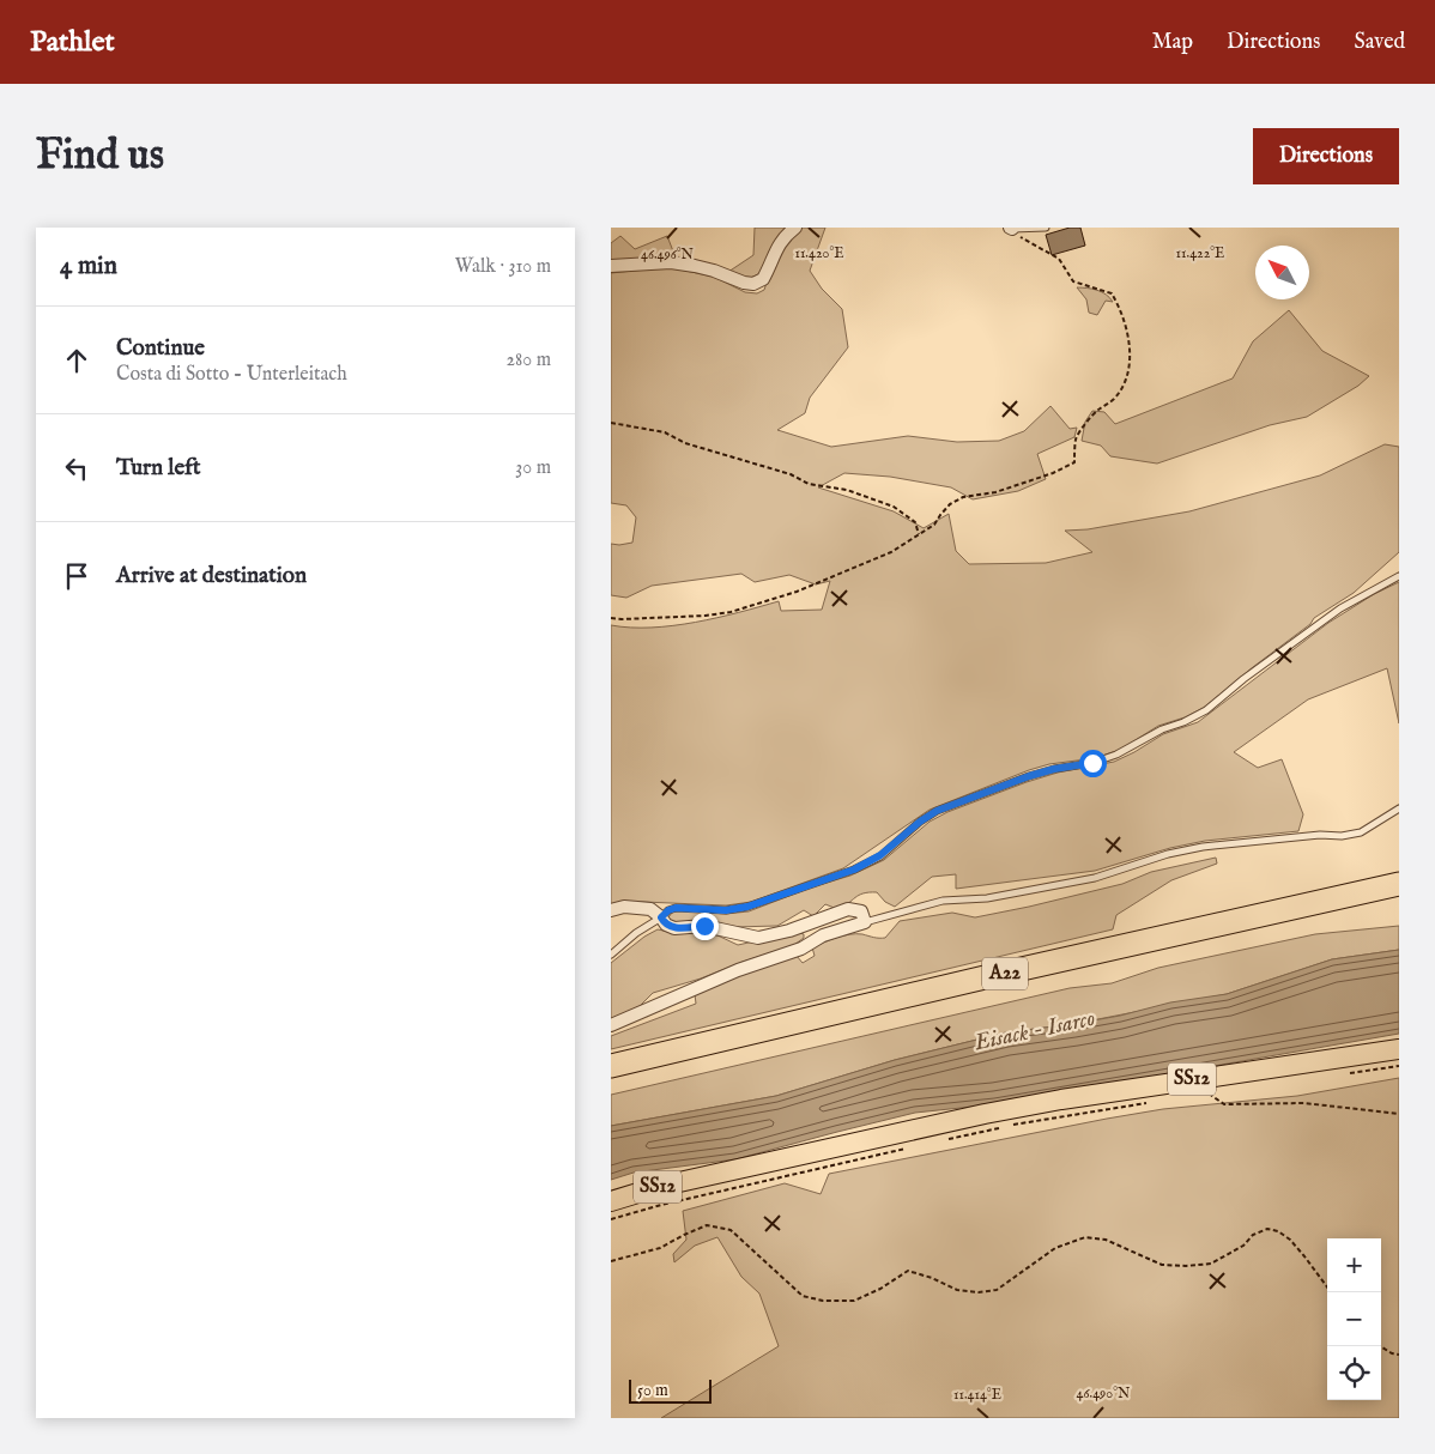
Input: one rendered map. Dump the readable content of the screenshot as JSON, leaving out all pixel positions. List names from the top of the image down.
{
  "streets": {
    "highway": ["A22"],
    "main road": ["SS12"]
  },
  "water": ["Eisack - Isarco"],
  "scale_bar": "50 m",
  "north": "top left",
  "page": {
    "header": "Pathlet",
    "nav": ["Map", "Directions", "Saved"],
    "buttons": "Directions",
    "title": "Find us",
    "heading": ["4 min", "Walk · 310 m"],
    "list": [
      ["Continue", "Costa di Sotto - Unterleitach", "280 m"],
      ["Turn left", "30 m"],
      "Arrive at destination"
    ],
    "map_buttons": ["+", "−"],
    "scale": "50 m"
  },
  "coordinates": [
    "11.420°E",
    "11.422°E",
    "46.496°N",
    "46.490°N",
    "11.414°E"
  ]
}
